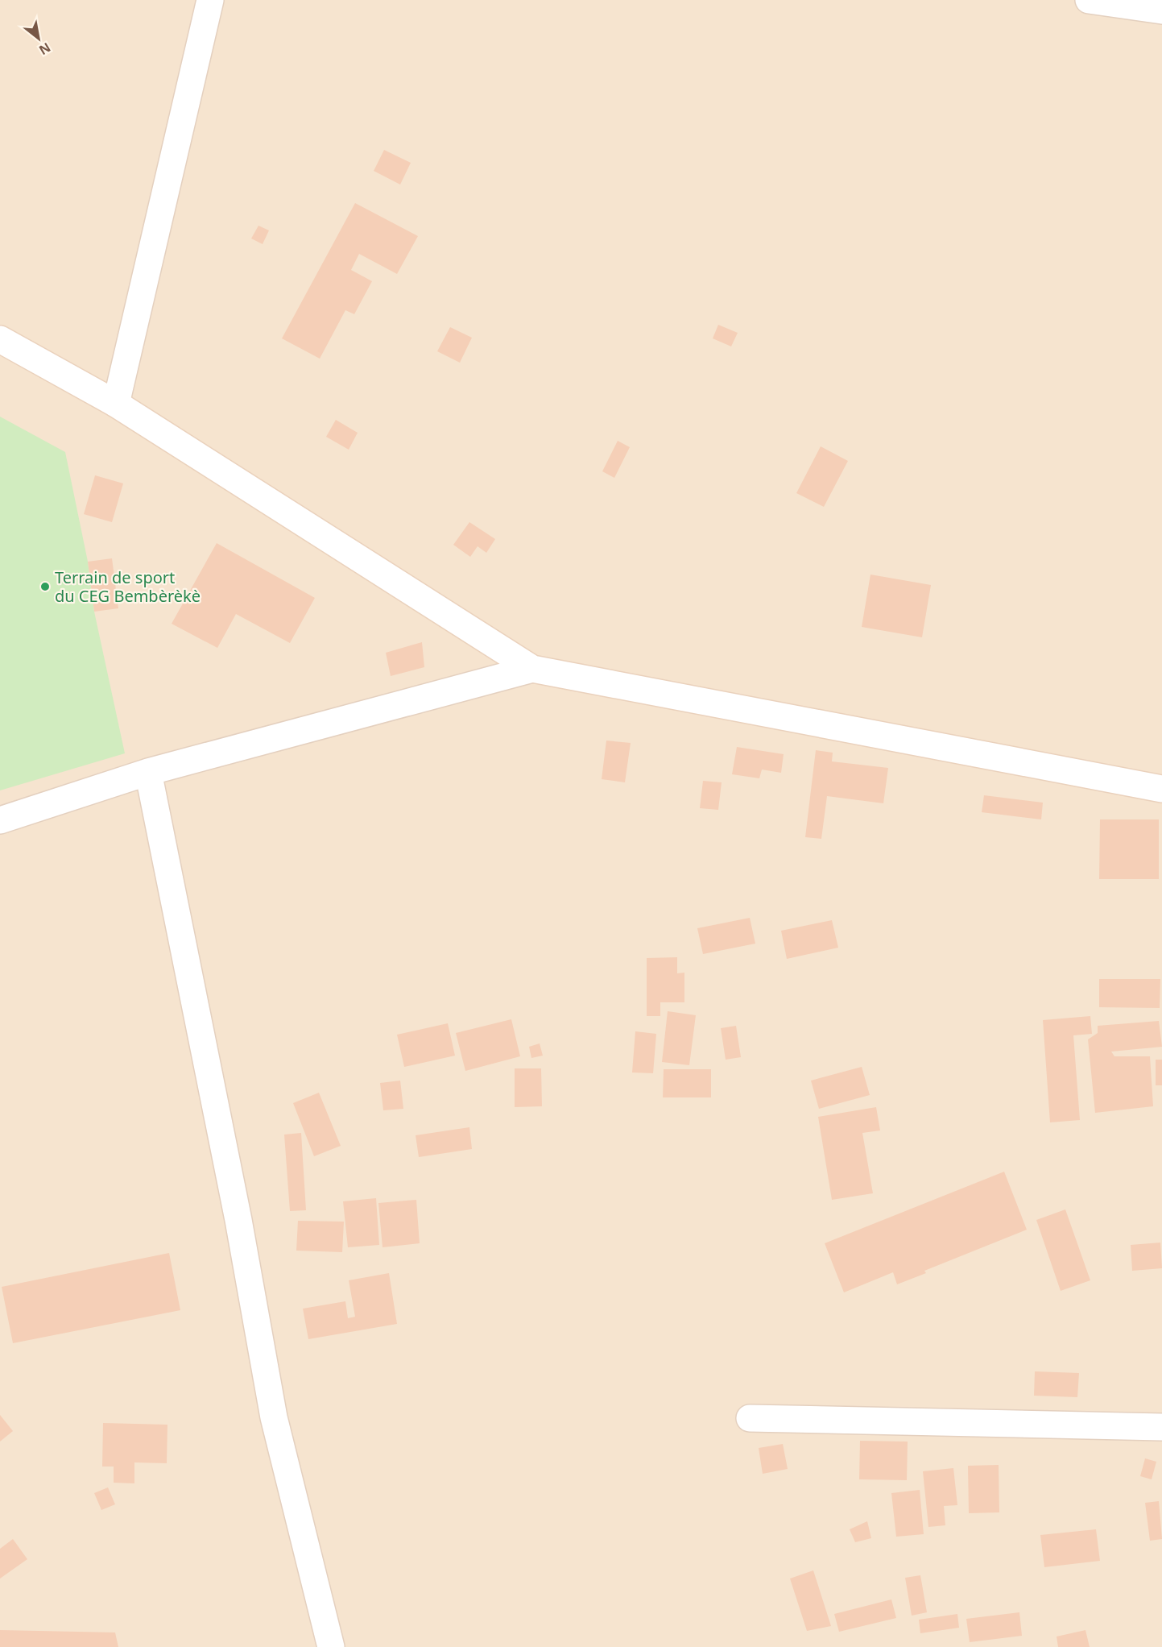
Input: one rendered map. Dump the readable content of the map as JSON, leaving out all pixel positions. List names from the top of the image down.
{
  "places": ["Terrain de sport du CEG Bembèrèkè"],
  "north": "bottom right"
}
